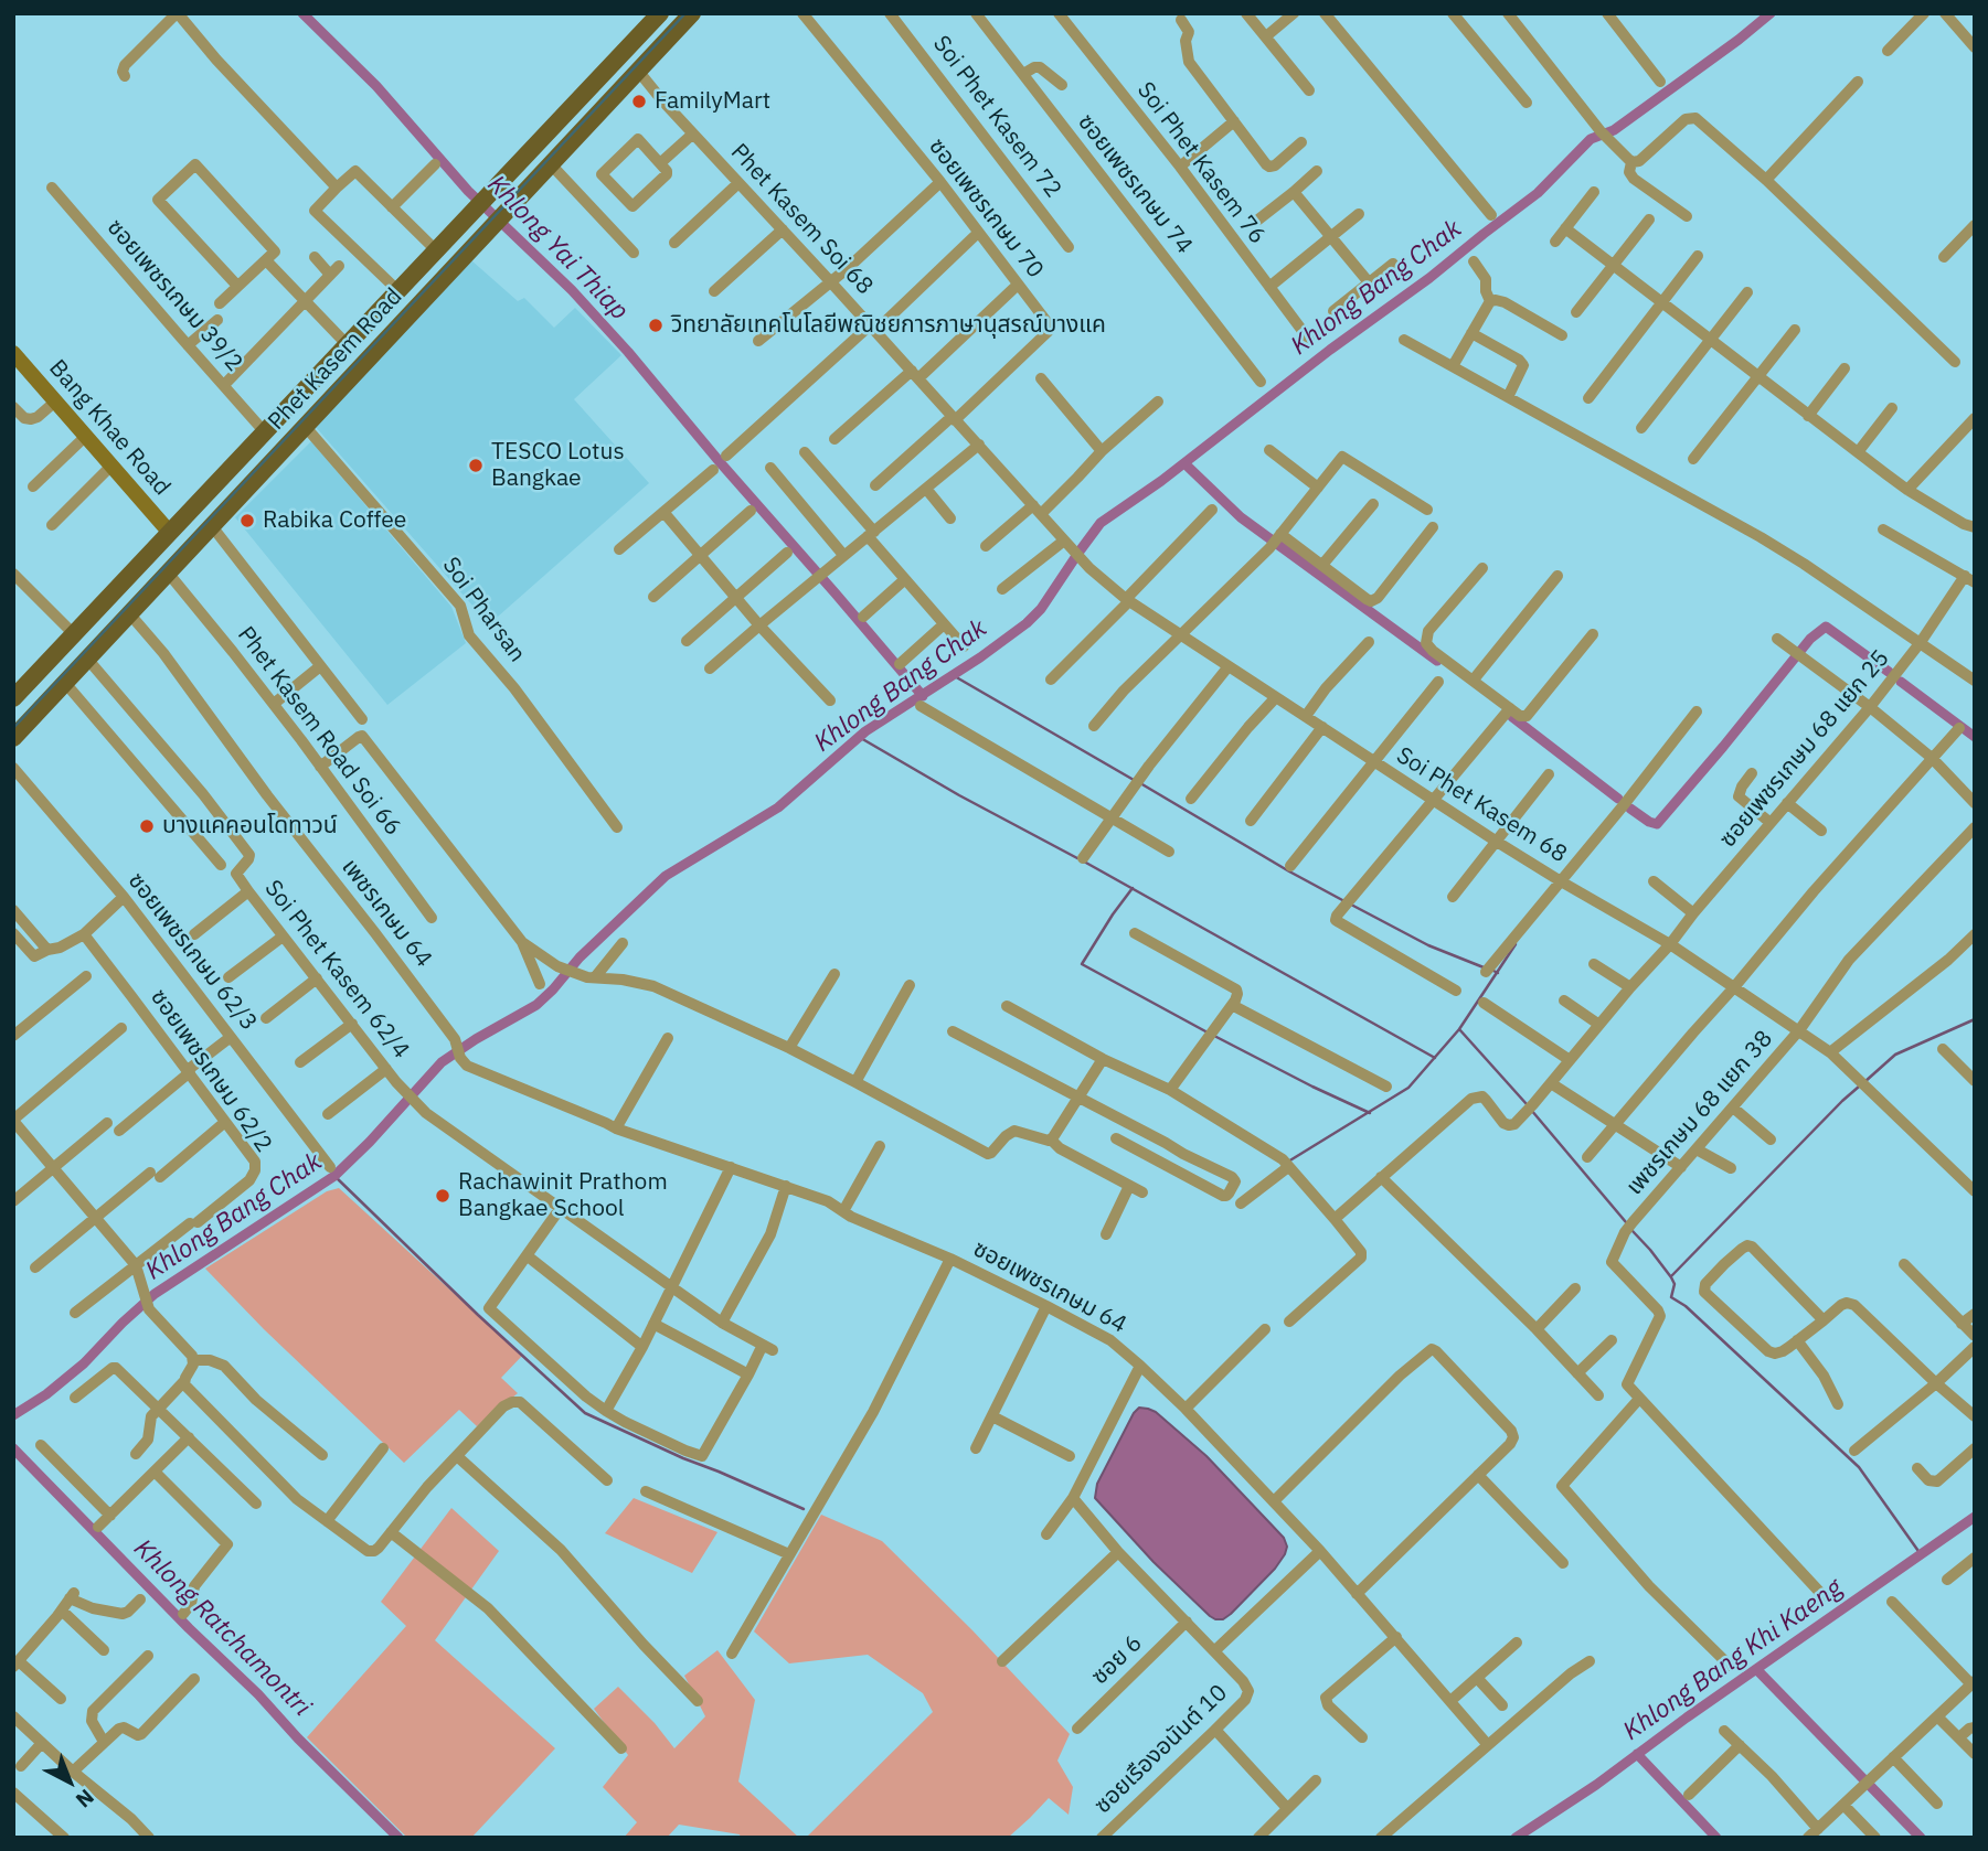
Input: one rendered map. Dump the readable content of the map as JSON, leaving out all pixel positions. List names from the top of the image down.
{
  "streets": {
    "main road": ["Phet Kasem Road", "Bang Khae Road"],
    "street": [
      "Soi Phet Kasem 72",
      "Soi Phet Kasem 76",
      "ซอยเพชรเกษม 74",
      "ซอยเพชรเกษม 70",
      "Phet Kasem Soi 68",
      "ซอยเพชรเกษม 39/2",
      "Soi Pharsan",
      "Phet Kasem Road Soi 66",
      "ซอยเพชรเกษม 68 แยก 25",
      "Soi Phet Kasem 68",
      "เพชรเกษม 64",
      "ซอยเพชรเกษม 62/3",
      "Soi Phet Kasem 62/4",
      "ซอยเพชรเกษม 62/2",
      "เพชรเกษม 68 แยก 38",
      "ซอยเพชรเกษม 64",
      "ซอย 6",
      "ซอยเรืองอนันต์ 10"
    ]
  },
  "crossings": [
    ["ซอยเพชรเกษม 70", "Phet Kasem Soi 68"],
    ["Phet Kasem Soi 68", "Phet Kasem Road"],
    ["Phet Kasem Soi 68", "Soi Phet Kasem 68"],
    ["ซอยเพชรเกษม 39/2", "Phet Kasem Road"],
    ["Phet Kasem Road", "Bang Khae Road"],
    ["Phet Kasem Road", "Soi Pharsan"],
    ["Phet Kasem Road", "Phet Kasem Road Soi 66"],
    ["Phet Kasem Road", "เพชรเกษม 64"],
    ["Phet Kasem Road", "Soi Phet Kasem 62/4"],
    ["ซอยเพชรเกษม 68 แยก 25", "Soi Phet Kasem 68"],
    ["Soi Phet Kasem 68", "เพชรเกษม 68 แยก 38"],
    ["เพชรเกษม 64", "ซอยเพชรเกษม 64"]
  ],
  "water": [
    "Khlong Yai Thiap",
    "Khlong Bang Chak",
    "Khlong Ratchamontri",
    "Khlong Bang Khi Kaeng"
  ],
  "places": [
    "FamilyMart",
    "วิทยาลัยเทคโนโลยีพณิชยการภาษานุสรณ์บางแค",
    "TESCO Lotus Bangkae",
    "Rabika Coffee",
    "บางแคคอนโดทาวน์",
    "Rachawinit Prathom Bangkae School"
  ],
  "north": "bottom right"
}
